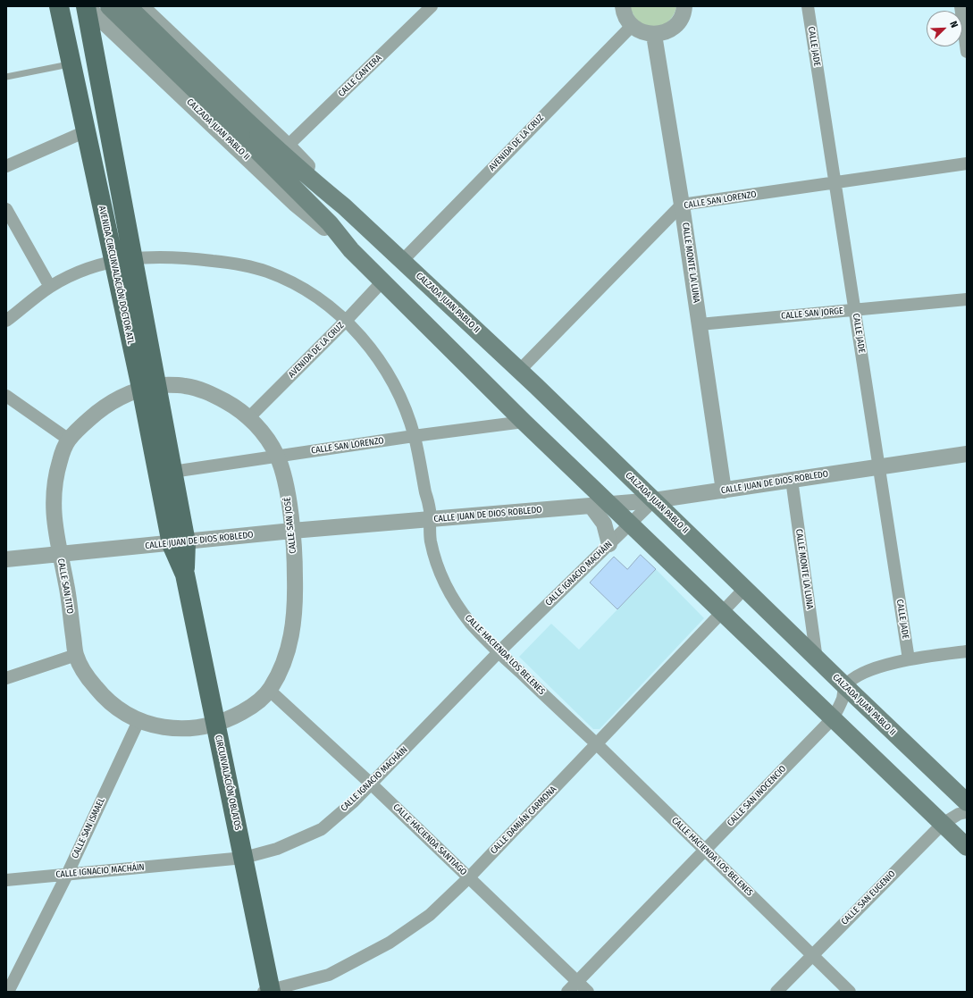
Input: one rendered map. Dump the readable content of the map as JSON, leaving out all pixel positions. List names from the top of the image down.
{
  "streets": {
    "main road": ["CALZADA JUAN PABLO II", "AVENIDA CIRCUNVALACIÓN DOCTOR ATL", "CIRCUNVALACIÓN OBLATOS"],
    "street": [
      "CALLE JADE",
      "CALLE CANTERA",
      "AVENIDA DE LA CRUZ",
      "CALLE SAN LORENZO",
      "CALLE MONTE LA LUNA",
      "CALLE SAN JORGE",
      "CALLE JUAN DE DIOS ROBLEDO",
      "CALLE SAN JOSÉ",
      "CALLE IGNACIO MACHÁIN",
      "CALLE SAN TITO",
      "CALLE HACIENDA LOS BELENES",
      "CALLE SAN INOCENCIO",
      "CALLE DAMIÁN CARMONA",
      "CALLE SAN ISMAEL",
      "CALLE HACIENDA SANTIAGO",
      "CALLE SAN EUGENIO"
    ]
  },
  "crossings": [
    ["CALLE JADE", "CALLE SAN LORENZO"],
    ["CALLE JADE", "CALLE SAN JORGE"],
    ["CALLE JADE", "CALLE JUAN DE DIOS ROBLEDO"],
    ["CALLE CANTERA", "CALZADA JUAN PABLO II"],
    ["CALZADA JUAN PABLO II", "AVENIDA DE LA CRUZ"],
    ["CALZADA JUAN PABLO II", "CALLE SAN LORENZO"],
    ["CALZADA JUAN PABLO II", "CALLE MONTE LA LUNA"],
    ["CALZADA JUAN PABLO II", "AVENIDA CIRCUNVALACIÓN DOCTOR ATL"],
    ["CALZADA JUAN PABLO II", "CALLE JUAN DE DIOS ROBLEDO"],
    ["CALZADA JUAN PABLO II", "CALLE IGNACIO MACHÁIN"],
    ["CALZADA JUAN PABLO II", "CALLE SAN INOCENCIO"],
    ["CALZADA JUAN PABLO II", "CALLE DAMIÁN CARMONA"],
    ["CALZADA JUAN PABLO II", "CALLE SAN EUGENIO"],
    ["AVENIDA DE LA CRUZ", "CALLE SAN JOSÉ"],
    ["AVENIDA DE LA CRUZ", "CALLE HACIENDA LOS BELENES"],
    ["CALLE SAN LORENZO", "CALLE MONTE LA LUNA"],
    ["CALLE SAN LORENZO", "AVENIDA CIRCUNVALACIÓN DOCTOR ATL"],
    ["CALLE SAN LORENZO", "CALLE SAN JOSÉ"],
    ["CALLE SAN LORENZO", "CALLE HACIENDA LOS BELENES"],
    ["CALLE MONTE LA LUNA", "CALLE SAN JORGE"],
    ["CALLE MONTE LA LUNA", "CALLE JUAN DE DIOS ROBLEDO"],
    ["AVENIDA CIRCUNVALACIÓN DOCTOR ATL", "CALLE JUAN DE DIOS ROBLEDO"],
    ["AVENIDA CIRCUNVALACIÓN DOCTOR ATL", "CALLE SAN JOSÉ"],
    ["AVENIDA CIRCUNVALACIÓN DOCTOR ATL", "CALLE SAN TITO"],
    ["AVENIDA CIRCUNVALACIÓN DOCTOR ATL", "CALLE HACIENDA LOS BELENES"],
    ["AVENIDA CIRCUNVALACIÓN DOCTOR ATL", "CIRCUNVALACIÓN OBLATOS"],
    ["CALLE JUAN DE DIOS ROBLEDO", "CALLE SAN JOSÉ"],
    ["CALLE JUAN DE DIOS ROBLEDO", "CALLE IGNACIO MACHÁIN"],
    ["CALLE JUAN DE DIOS ROBLEDO", "CALLE SAN TITO"],
    ["CALLE JUAN DE DIOS ROBLEDO", "CALLE HACIENDA LOS BELENES"],
    ["CALLE JUAN DE DIOS ROBLEDO", "CIRCUNVALACIÓN OBLATOS"],
    ["CALLE SAN JOSÉ", "CALLE SAN TITO"],
    ["CALLE SAN JOSÉ", "CIRCUNVALACIÓN OBLATOS"],
    ["CALLE SAN JOSÉ", "CALLE HACIENDA SANTIAGO"],
    ["CALLE IGNACIO MACHÁIN", "CALLE HACIENDA LOS BELENES"],
    ["CALLE IGNACIO MACHÁIN", "CIRCUNVALACIÓN OBLATOS"],
    ["CALLE IGNACIO MACHÁIN", "CALLE SAN ISMAEL"],
    ["CALLE IGNACIO MACHÁIN", "CALLE HACIENDA SANTIAGO"],
    ["CALLE SAN TITO", "CIRCUNVALACIÓN OBLATOS"],
    ["CALLE SAN TITO", "CALLE SAN ISMAEL"],
    ["CALLE HACIENDA LOS BELENES", "CALLE SAN INOCENCIO"],
    ["CALLE HACIENDA LOS BELENES", "CALLE DAMIÁN CARMONA"],
    ["CALLE HACIENDA LOS BELENES", "CALLE SAN EUGENIO"],
    ["CIRCUNVALACIÓN OBLATOS", "CALLE DAMIÁN CARMONA"],
    ["CALLE SAN INOCENCIO", "CALLE HACIENDA SANTIAGO"],
    ["CALLE DAMIÁN CARMONA", "CALLE HACIENDA SANTIAGO"]
  ],
  "north": "top right"
}
